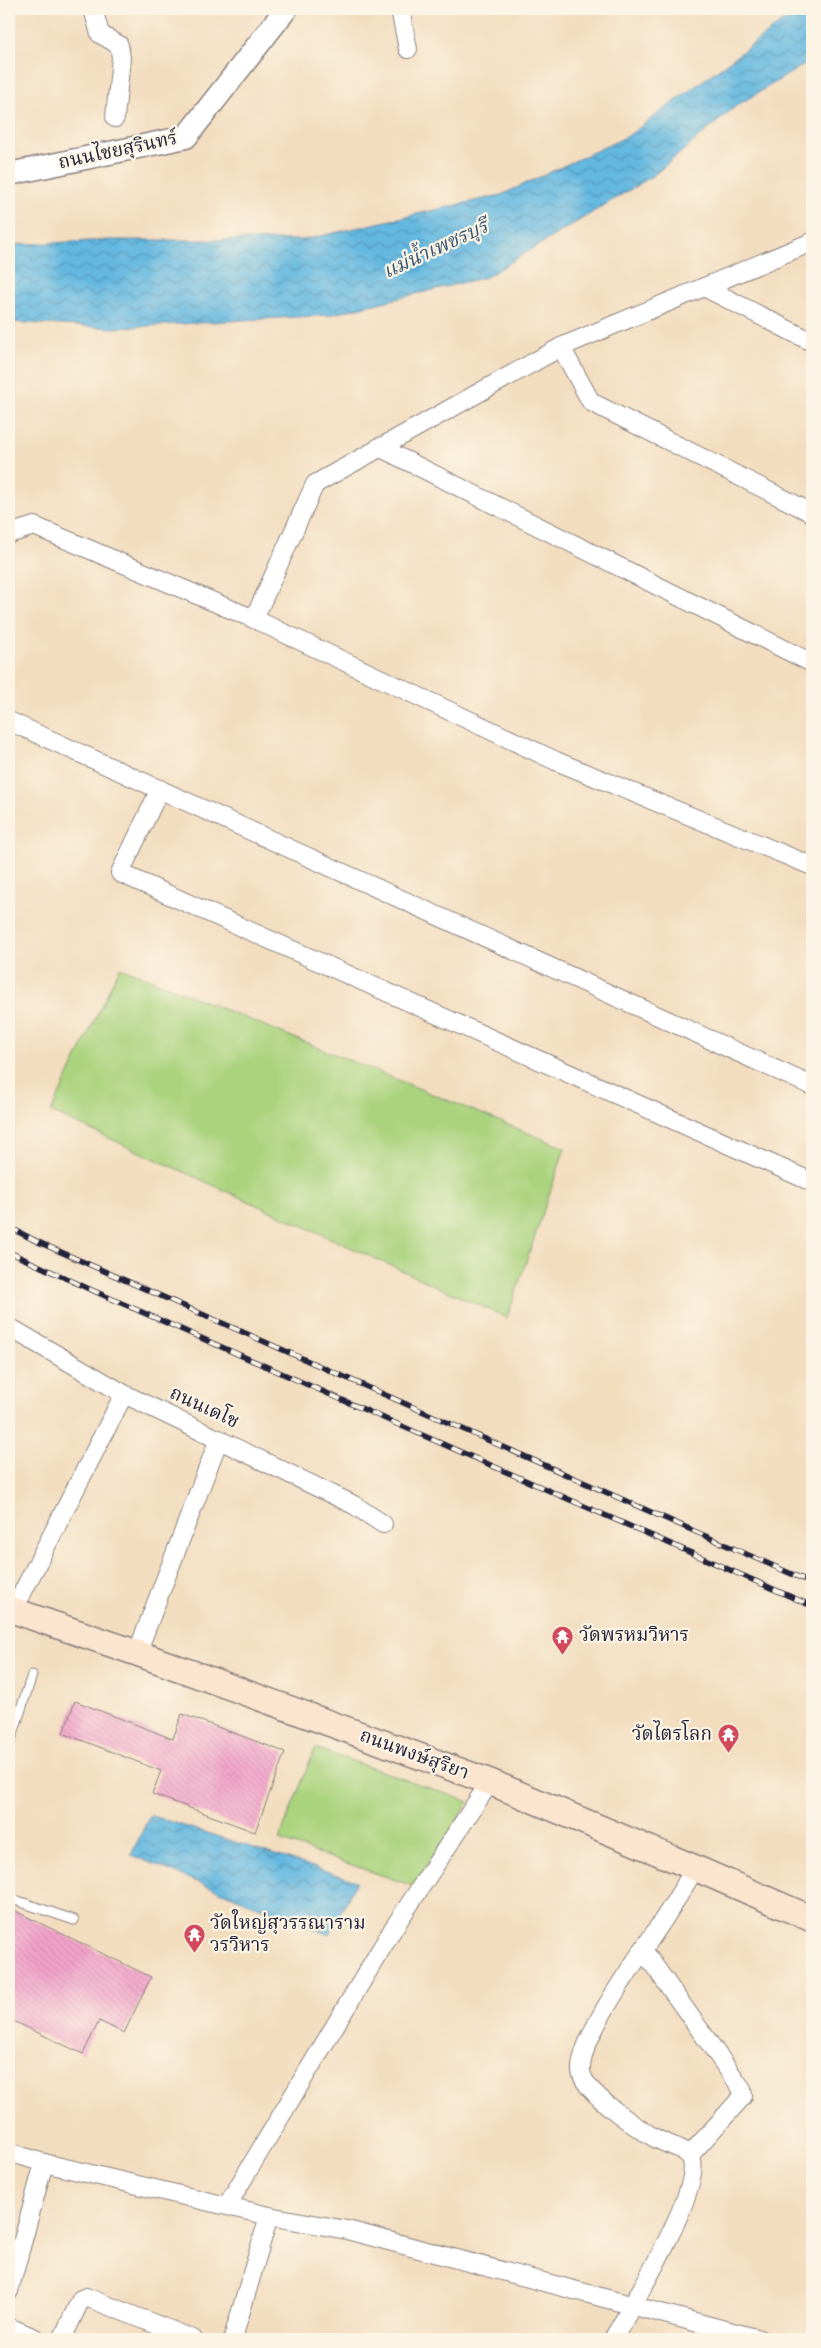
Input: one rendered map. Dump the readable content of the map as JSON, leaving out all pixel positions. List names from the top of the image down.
{
  "streets": {
    "main road": ["ถนนพงษ์สุริยา"],
    "street": ["ถนนไชยสุรินทร์", "ถนนเดโช"]
  },
  "water": ["แม่น้ำเพชรบุรี"],
  "places": {
    "temple": ["วัดพรหมวิหาร", "วัดไตรโลก", "วัดใหญ่สุวรรณาราม วรวิหาร"]
  }
}
